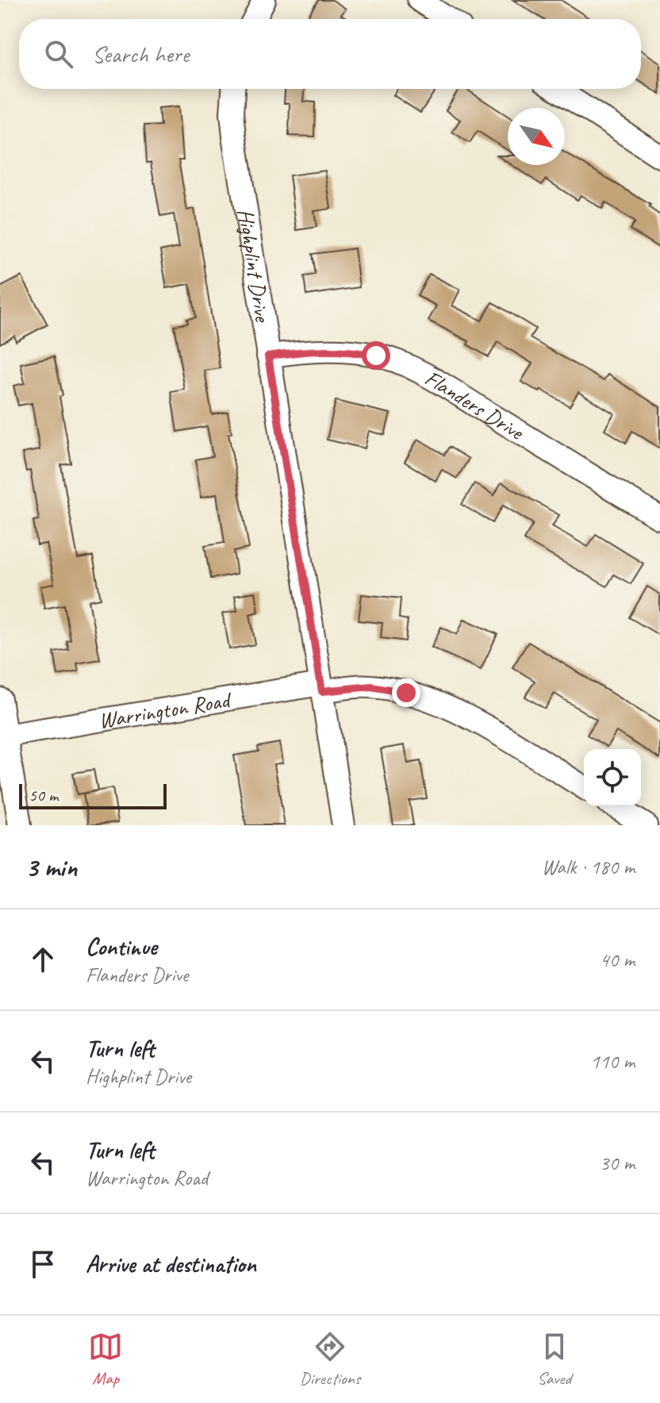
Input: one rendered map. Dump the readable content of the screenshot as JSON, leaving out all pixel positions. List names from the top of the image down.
{
  "streets": {
    "street": ["Highplint Drive", "Flanders Drive", "Warrington Road"]
  },
  "crossings": [
    ["Highplint Drive", "Flanders Drive"],
    ["Highplint Drive", "Warrington Road"]
  ],
  "scale_bar": "50 m",
  "north": "bottom right",
  "page": {
    "search": "Search here",
    "scale": "50 m",
    "heading": ["3 min", "Walk · 180 m"],
    "list": [
      ["Continue", "Flanders Drive", "40 m"],
      ["Turn left", "Highplint Drive", "110 m"],
      ["Turn left", "Warrington Road", "30 m"],
      "Arrive at destination"
    ],
    "nav": ["Map", "Directions", "Saved"]
  }
}
